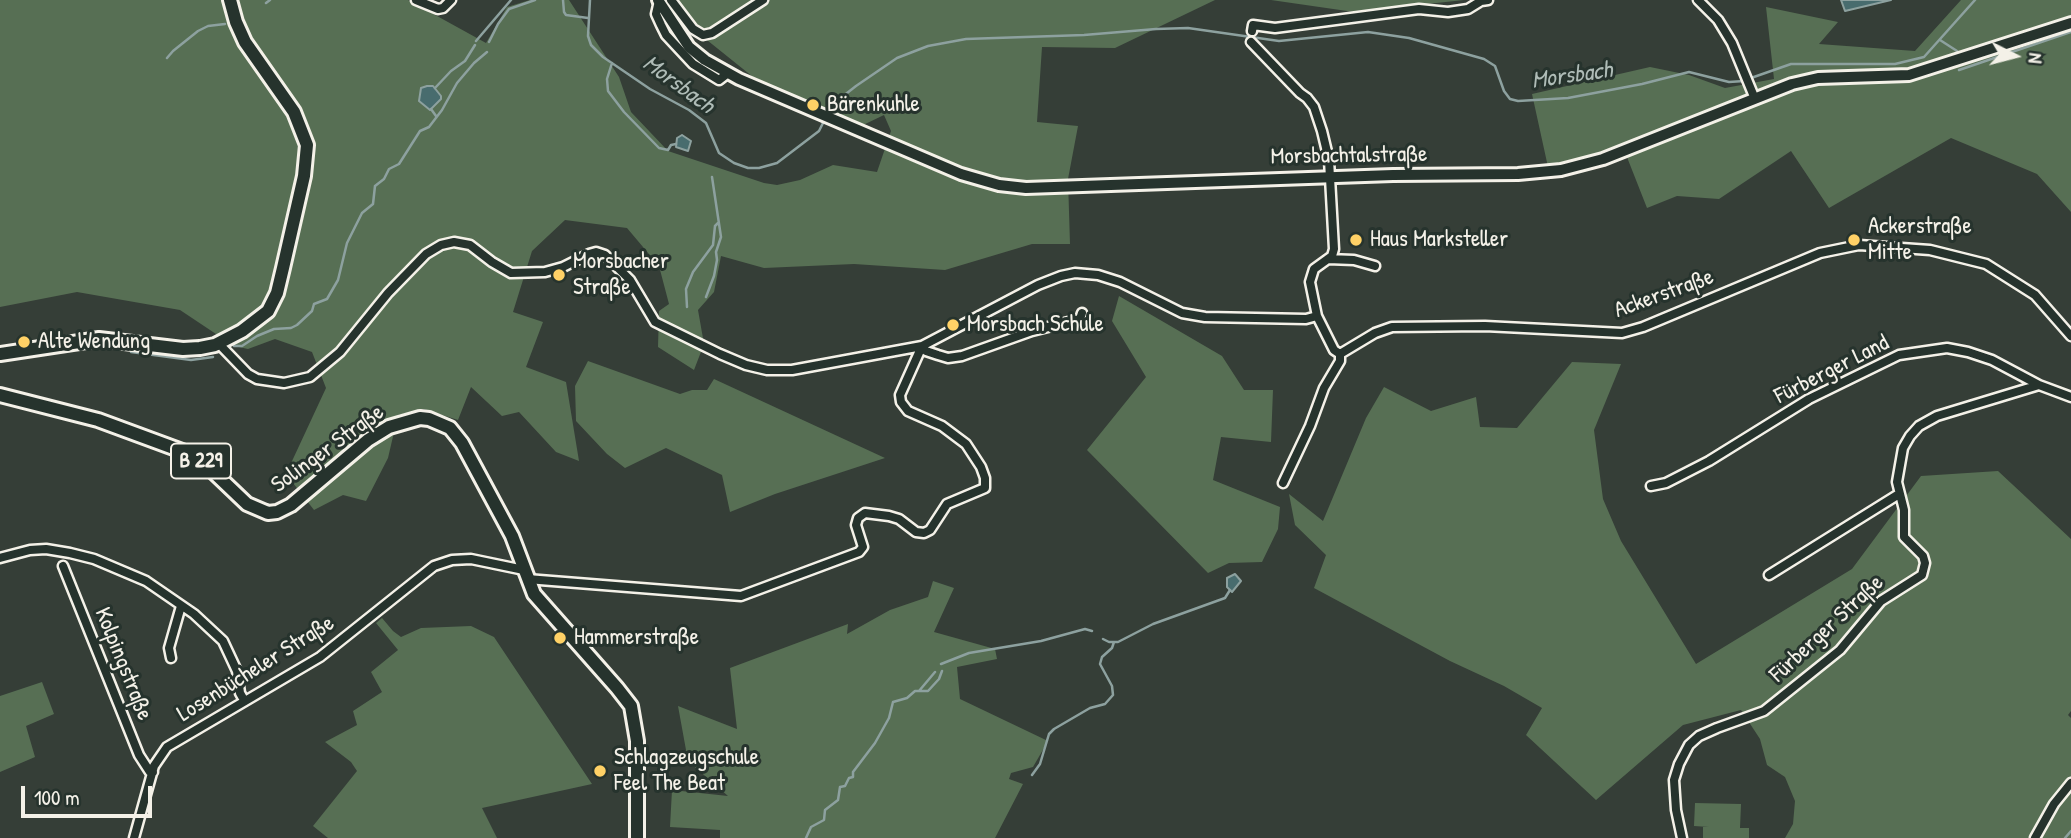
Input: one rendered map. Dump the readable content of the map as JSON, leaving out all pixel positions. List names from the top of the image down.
{
  "streets": {
    "main road": ["Morsbachtalstraße", "Solinger Straße", "B 229"],
    "street": [
      "Ackerstraße",
      "Fürberger Land",
      "Fürberger Straße",
      "Kolpingstraße",
      "Losenbücheler Straße"
    ]
  },
  "crossings": [
    ["Fürberger Land", "Fürberger Straße"],
    ["Solinger Straße", "Losenbücheler Straße"],
    ["Kolpingstraße", "Losenbücheler Straße"]
  ],
  "water": ["Morsbach"],
  "places": [
    "Bärenkuhle",
    "Haus Marksteller",
    "Ackerstraße Mitte",
    "Morsbacher Straße",
    "Morsbach Schule",
    "Alte Wendung",
    "Hammerstraße",
    "Schlagzeugschule Feel The Beat"
  ],
  "scale_bar": "100 m",
  "north": "right"
}
